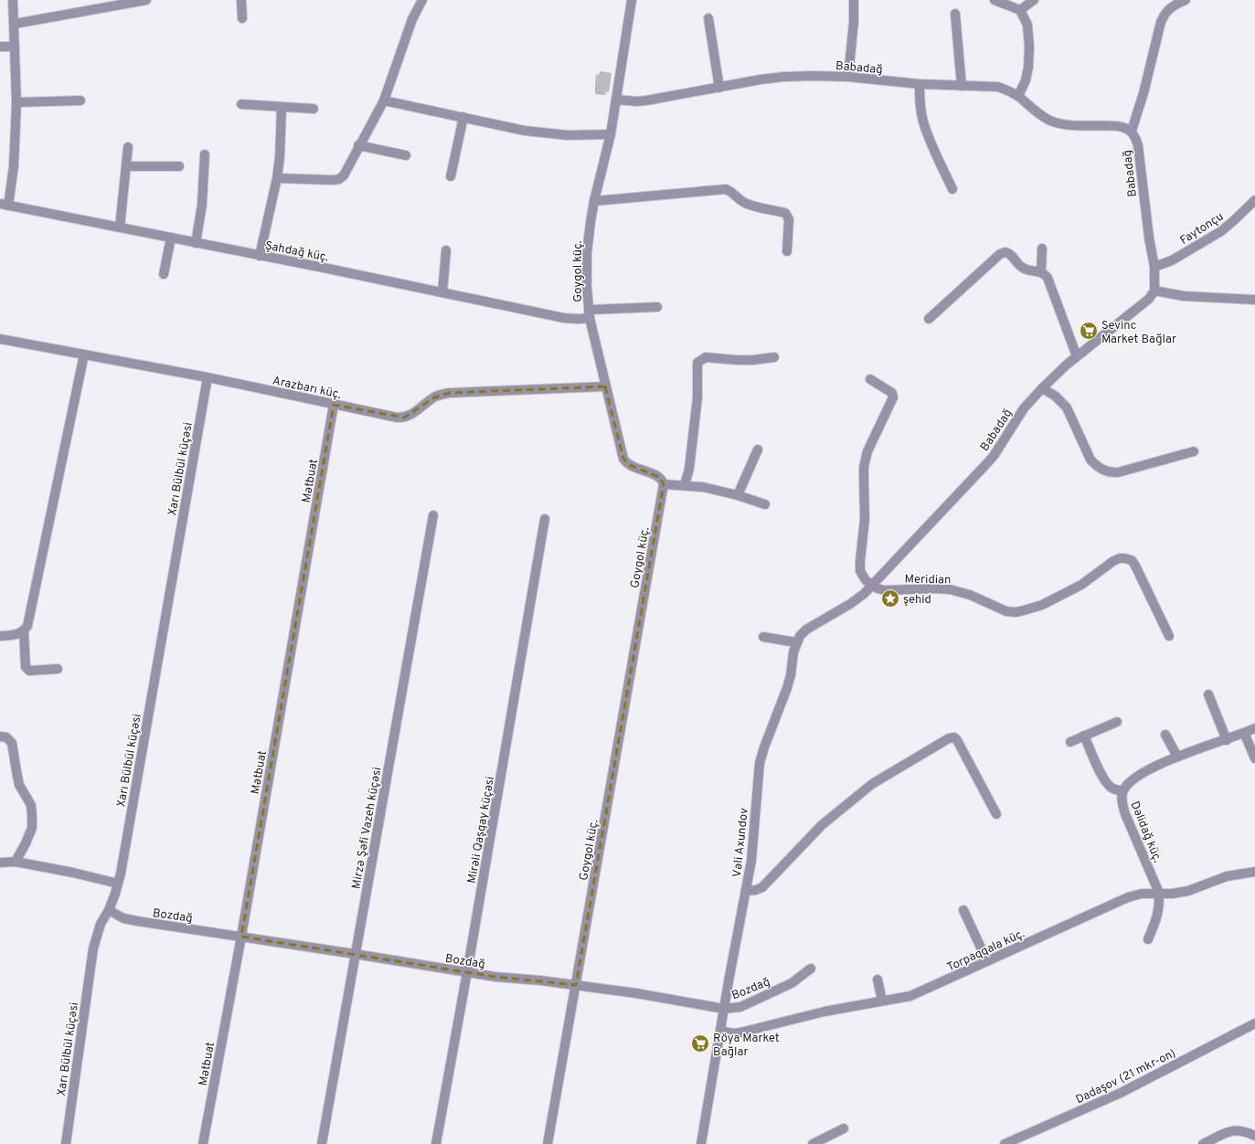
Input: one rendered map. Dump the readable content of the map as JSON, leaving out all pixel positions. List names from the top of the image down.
{
  "streets": {
    "street": [
      "Babadağ",
      "Faytonçu",
      "Şahdağ küç.",
      "Goygol küç.",
      "Arazbarı küç.",
      "Xarı Bülbül küçəsi",
      "Mətbuat",
      "Meridian",
      "Mirzə Şəfi Vazeh küçəsi",
      "Mirəli Qaşqay küçəsi",
      "Dəlidağ küç.",
      "Vəli Axundov",
      "Bozdağ",
      "Torpaqqala küç.",
      "Dadaşov (21 mkr-on)"
    ]
  },
  "crossings": [
    ["Babadağ", "Faytonçu"],
    ["Babadağ", "Goygol küç."],
    ["Babadağ", "Meridian"],
    ["Şahdağ küç.", "Goygol küç."],
    ["Goygol küç.", "Arazbarı küç."],
    ["Goygol küç.", "Bozdağ"],
    ["Arazbarı küç.", "Xarı Bülbül küçəsi"],
    ["Arazbarı küç.", "Mətbuat"],
    ["Xarı Bülbül küçəsi", "Bozdağ"],
    ["Mətbuat", "Bozdağ"],
    ["Mirzə Şəfi Vazeh küçəsi", "Bozdağ"],
    ["Mirəli Qaşqay küçəsi", "Bozdağ"],
    ["Dəlidağ küç.", "Torpaqqala küç."],
    ["Vəli Axundov", "Bozdağ"],
    ["Vəli Axundov", "Torpaqqala küç."]
  ],
  "places": {
    "supermarket": ["Sevinc Market Bağlar", "Röya Market Bağlar"],
    "place": ["şehid"]
  }
}
